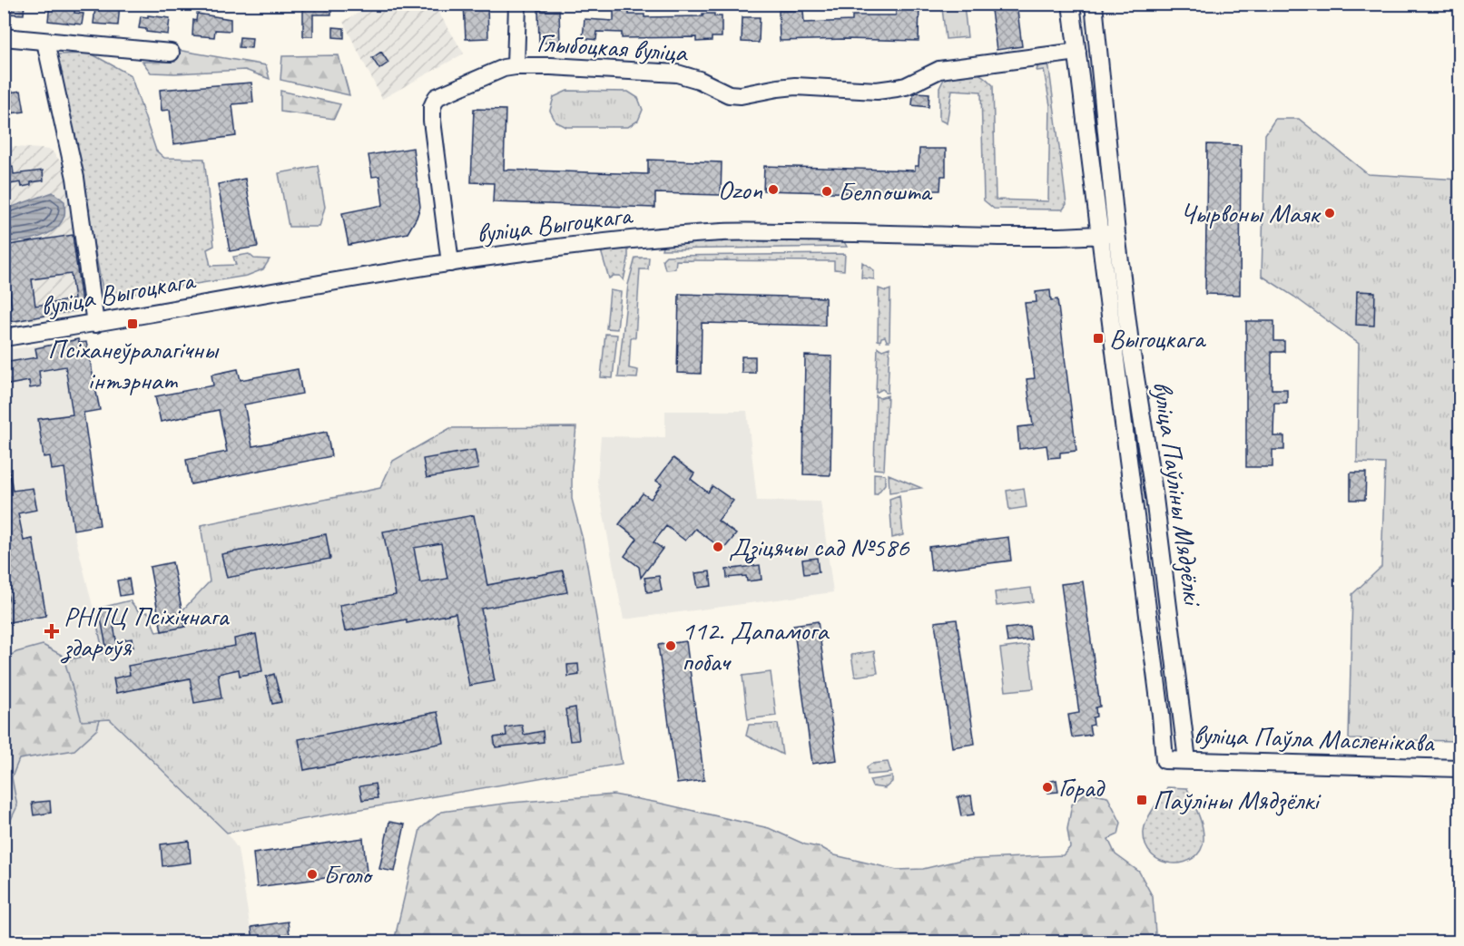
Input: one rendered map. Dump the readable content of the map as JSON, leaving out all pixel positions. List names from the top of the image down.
{
  "streets": {
    "street": [
      "Глыбоцкая вуліца",
      "вуліца Выгоцкага",
      "вуліца Паўліны Мядзёлкі",
      "вуліца Паўла Масленікава"
    ]
  },
  "crossings": [
    ["Глыбоцкая вуліца", "вуліца Выгоцкага"],
    ["Глыбоцкая вуліца", "вуліца Паўліны Мядзёлкі"],
    ["вуліца Выгоцкага", "вуліца Паўліны Мядзёлкі"],
    ["вуліца Паўліны Мядзёлкі", "вуліца Паўла Масленікава"]
  ],
  "places": {
    "other": [
      "Ozon",
      "Белпошта",
      "Чырвоны Маяк",
      "Дзіцячы сад №586",
      "112. Дапамога побач",
      "Горад",
      "Бголо"
    ],
    "transit": ["Псіханеўралагічны інтэрнат", "Выгоцкага", "Паўліны Мядзёлкі"],
    "health": ["РНПЦ Псіхічнага здароўя"]
  }
}
